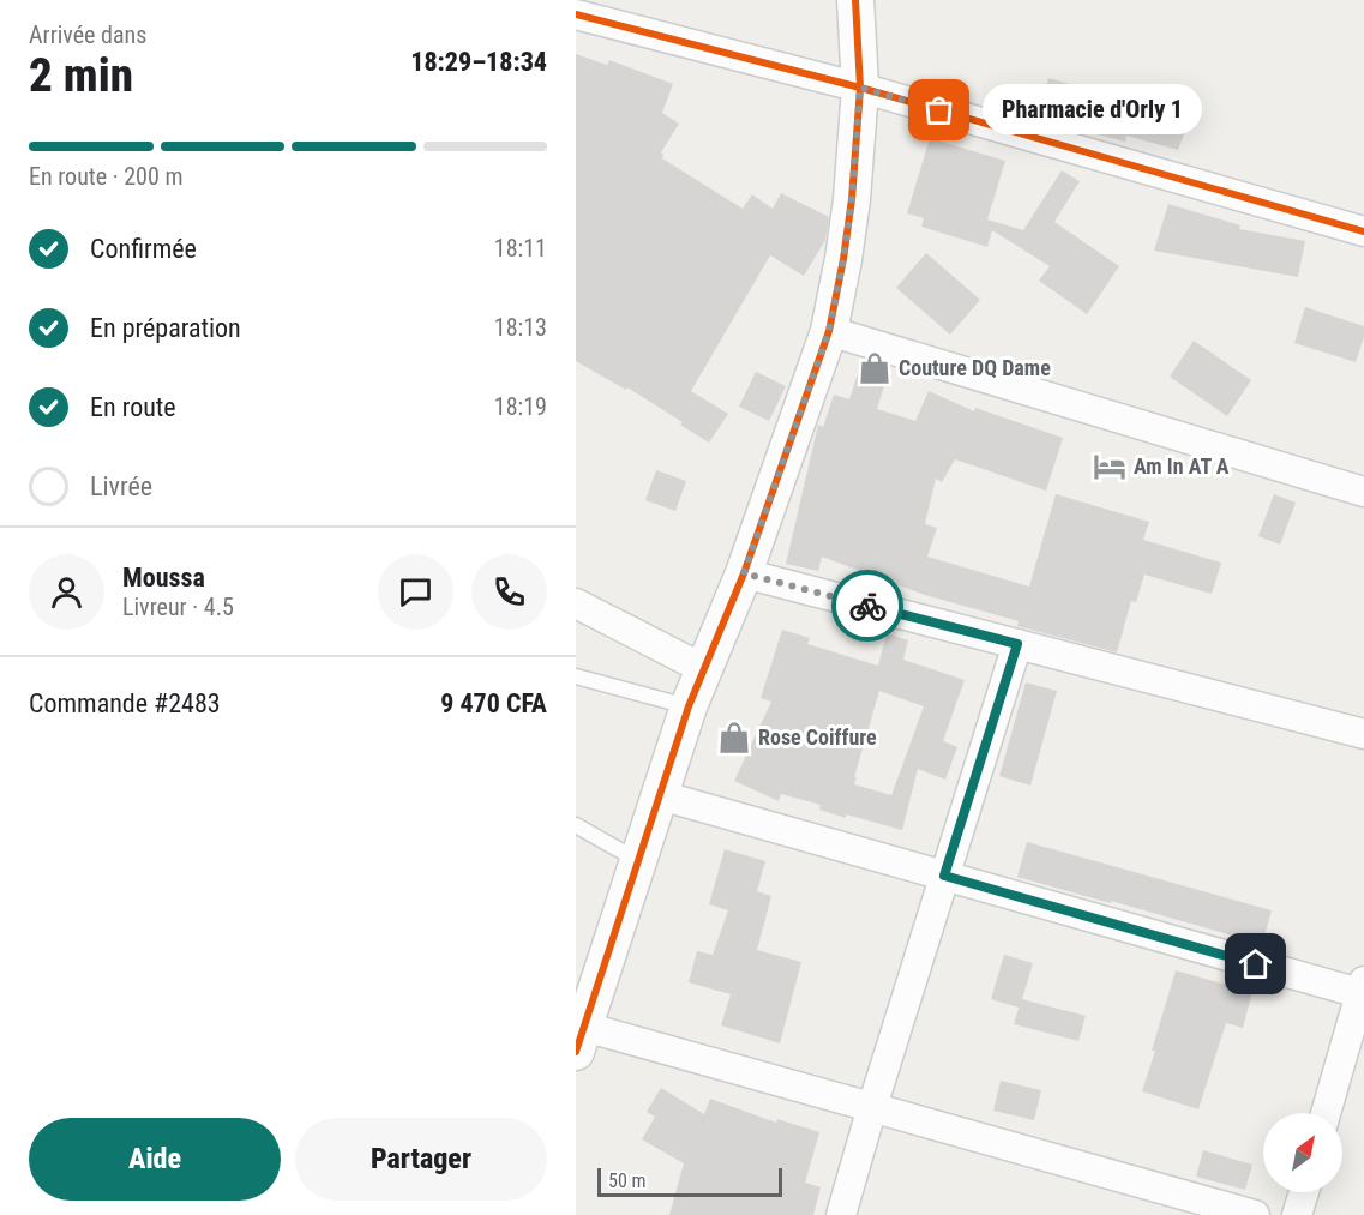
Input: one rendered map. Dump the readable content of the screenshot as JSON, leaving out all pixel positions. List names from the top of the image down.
{
  "places": {
    "other": ["Pharmacie d'Orly 1"],
    "shop": ["Couture DQ Dame", "Rose Coiffure"],
    "hotel": ["Am In AT A"]
  },
  "scale_bar": "50 m",
  "north": "top right",
  "page": {
    "heading": ["2 min", "Arrivée dans", "18:29–18:34"],
    "panel": [
      "Moussa",
      "Livreur · 4.5",
      "Commande #2483",
      "9 470 CFA"
    ],
    "bubble": "Pharmacie d'Orly 1",
    "bar": "En route · 200 m",
    "list": [
      ["Confirmée", "18:11"],
      ["En préparation", "18:13"],
      ["En route", "18:19"],
      "Livrée"
    ],
    "buttons": ["Aide", "Partager"],
    "scale": "50 m"
  }
}
